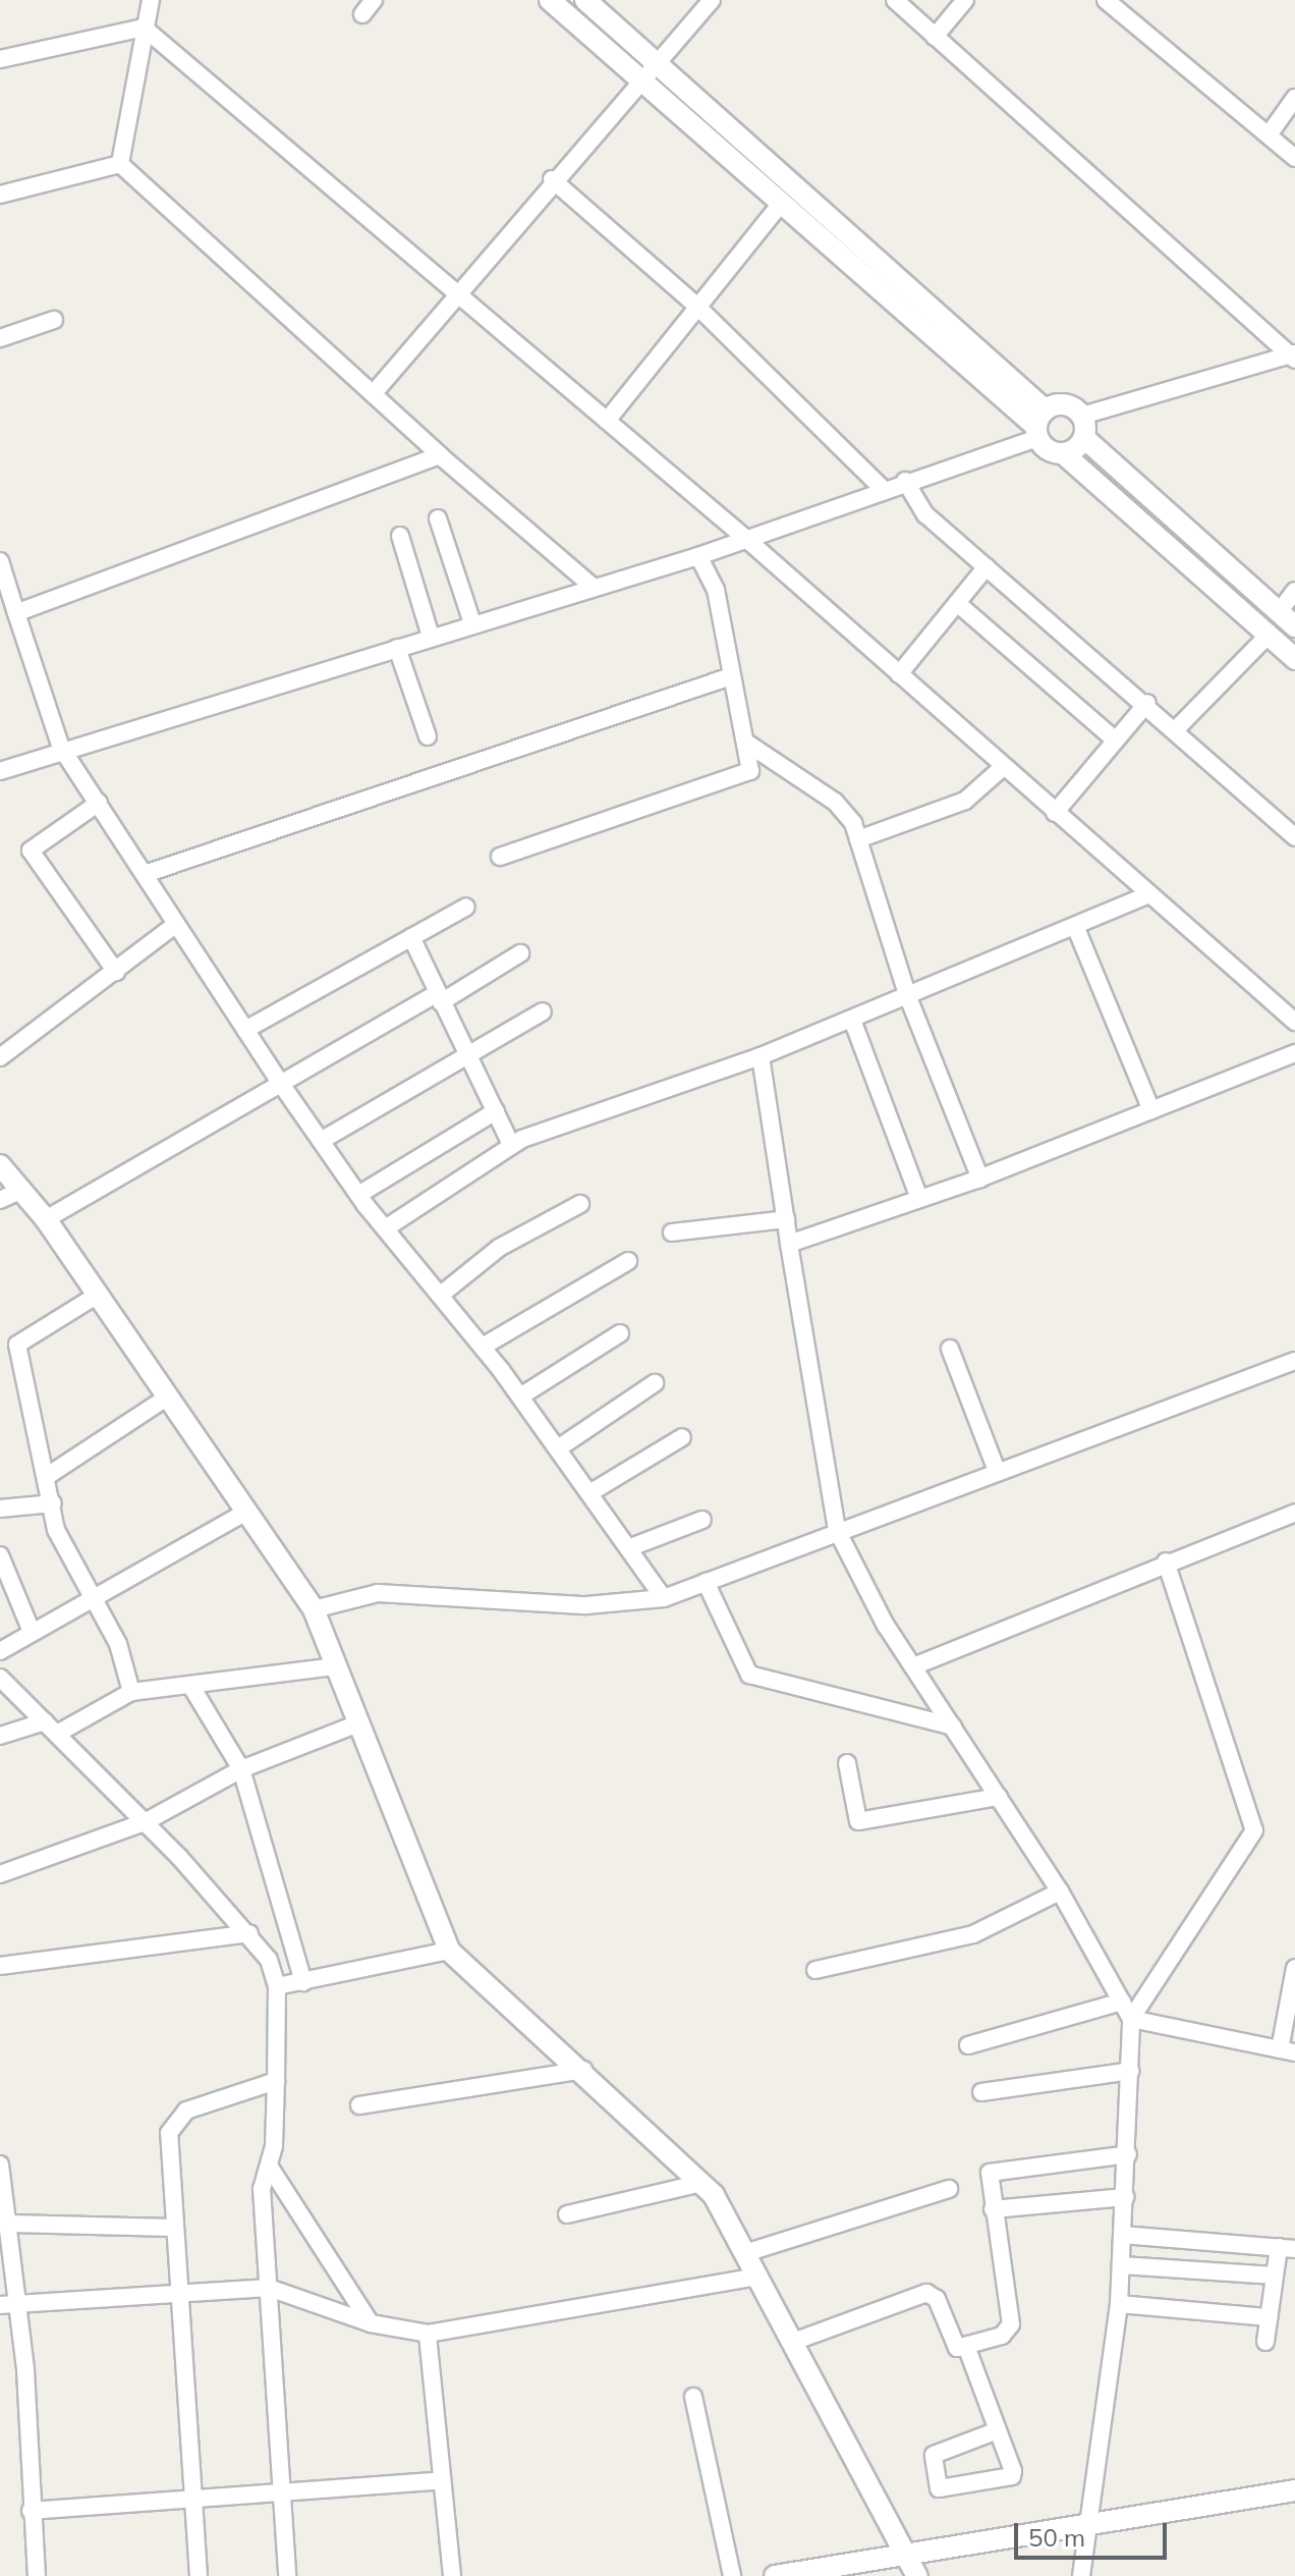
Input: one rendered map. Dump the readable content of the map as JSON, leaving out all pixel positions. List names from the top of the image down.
{
  "scale_bar": "50 m"
}
